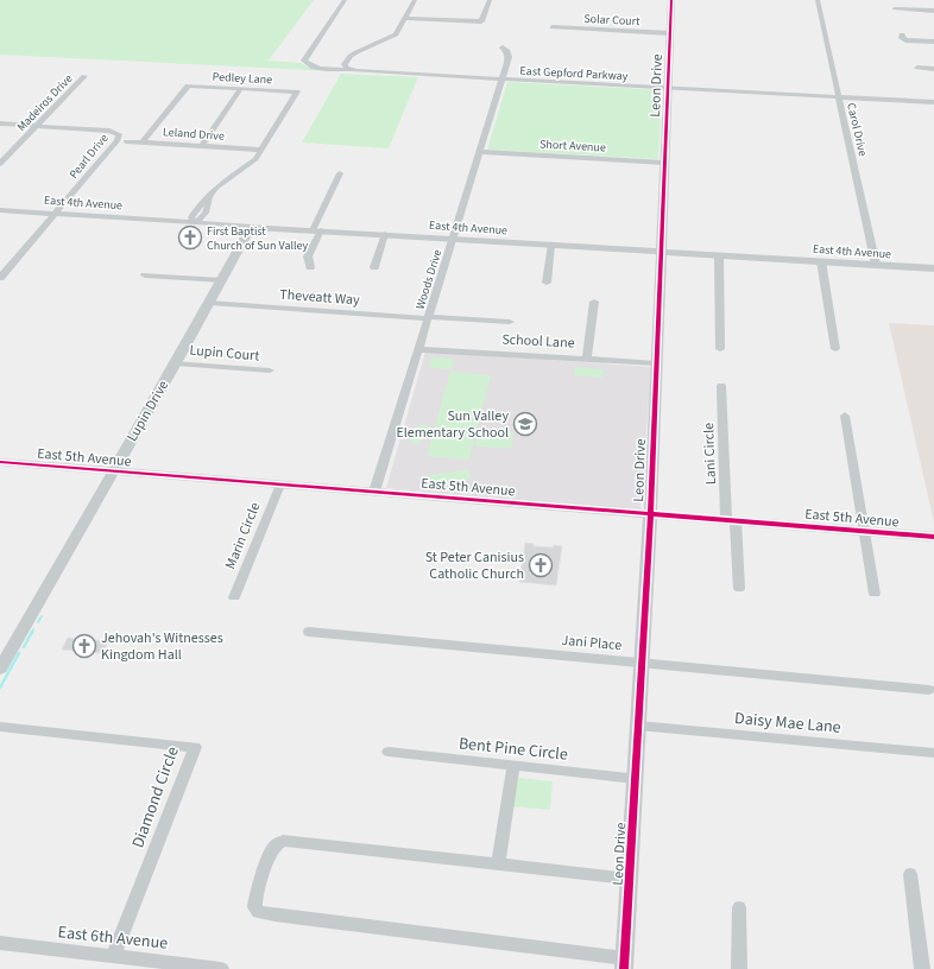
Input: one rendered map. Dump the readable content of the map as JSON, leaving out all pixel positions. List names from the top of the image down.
{
  "streets": {
    "street": [
      "Solar Court",
      "East Gepford Parkway",
      "Pedley Lane",
      "Leon Drive",
      "Madeiros Drive",
      "Carol Drive",
      "Leland Drive",
      "Short Avenue",
      "Pearl Drive",
      "East 4th Avenue",
      "Woods Drive",
      "Theveatt Way",
      "School Lane",
      "Lupin Court",
      "Lupin Drive",
      "Lani Circle",
      "East 5th Avenue",
      "Marin Circle",
      "Jani Place",
      "Daisy Mae Lane",
      "Bent Pine Circle",
      "Diamond Circle",
      "East 6th Avenue"
    ]
  },
  "crossings": [
    ["Solar Court", "Leon Drive"],
    ["East Gepford Parkway", "Leon Drive"],
    ["East Gepford Parkway", "Carol Drive"],
    ["East Gepford Parkway", "Woods Drive"],
    ["Pedley Lane", "Leland Drive"],
    ["Leon Drive", "Short Avenue"],
    ["Leon Drive", "East 4th Avenue"],
    ["Leon Drive", "School Lane"],
    ["Leon Drive", "East 5th Avenue"],
    ["Leon Drive", "Jani Place"],
    ["Leon Drive", "Daisy Mae Lane"],
    ["Leon Drive", "Bent Pine Circle"],
    ["Madeiros Drive", "Pearl Drive"],
    ["Carol Drive", "East 4th Avenue"],
    ["Short Avenue", "Woods Drive"],
    ["Pearl Drive", "East 4th Avenue"],
    ["East 4th Avenue", "Woods Drive"],
    ["East 4th Avenue", "Lupin Drive"],
    ["Woods Drive", "Theveatt Way"],
    ["Woods Drive", "School Lane"],
    ["Woods Drive", "East 5th Avenue"],
    ["Theveatt Way", "Lupin Drive"],
    ["Lupin Court", "Lupin Drive"],
    ["Lupin Drive", "East 5th Avenue"],
    ["Lani Circle", "East 5th Avenue"],
    ["East 5th Avenue", "Marin Circle"],
    ["Diamond Circle", "East 6th Avenue"]
  ],
  "places": {
    "church": ["First Baptist Church of Sun Valley", "St Peter Canisius Catholic Church", "Jehovah's Witnesses Kingdom Hall"],
    "school or university": ["Sun Valley Elementary School"]
  }
}
